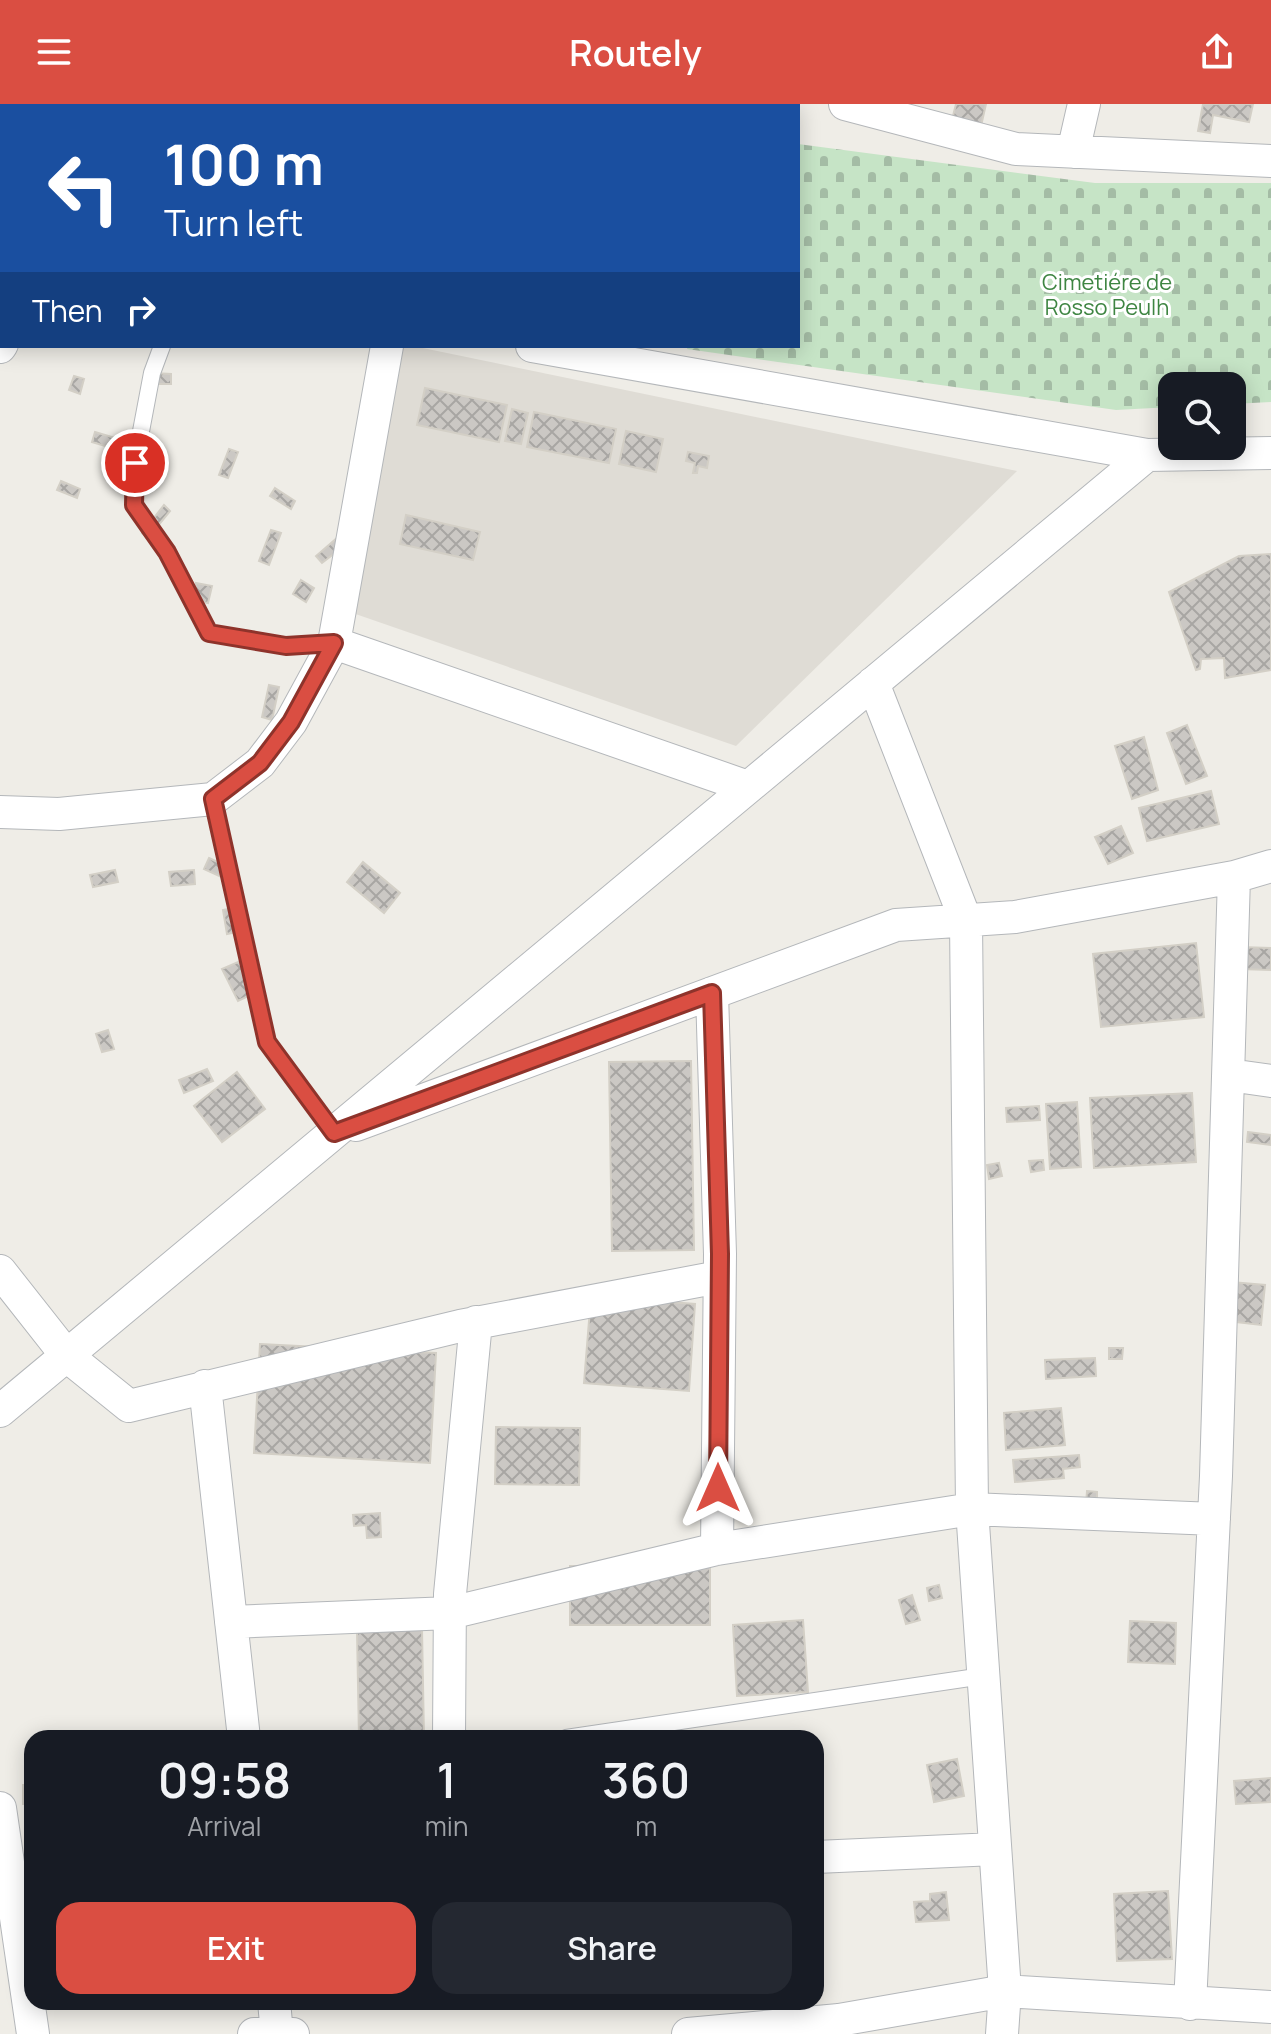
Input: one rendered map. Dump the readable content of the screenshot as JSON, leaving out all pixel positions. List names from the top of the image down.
{
  "parks": ["Cimetiére de Rosso Peulh"],
  "page": {
    "header": "Routely",
    "turn": ["100 m", "Turn left"],
    "then": "Then",
    "eta": [
      "09:58",
      "Arrival",
      "1",
      "min",
      "360",
      "m"
    ],
    "buttons": ["Exit", "Share"]
  }
}
